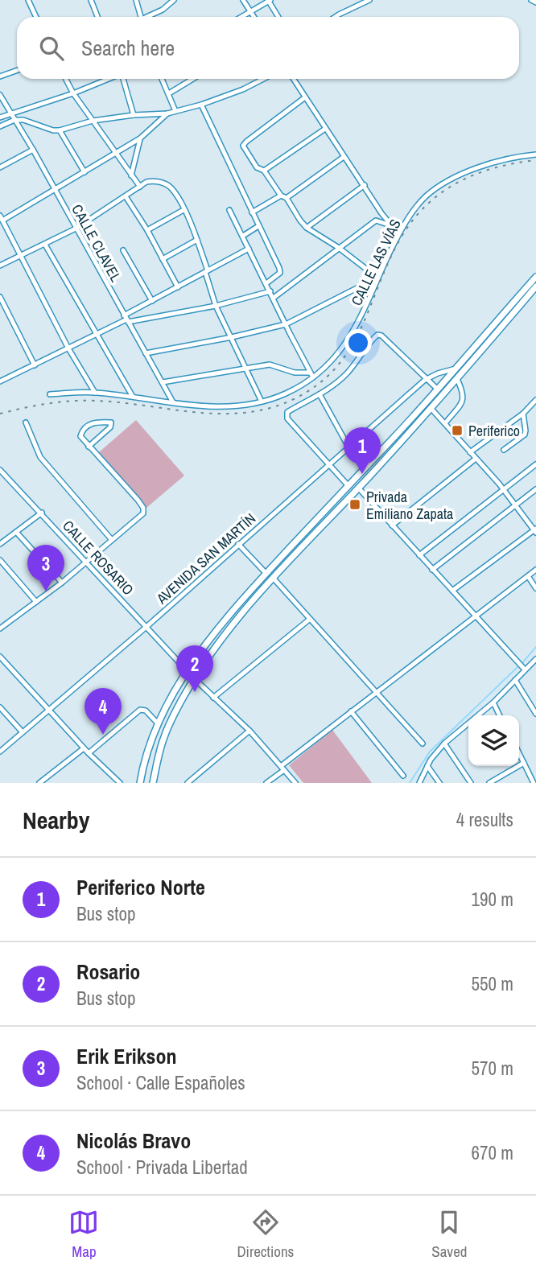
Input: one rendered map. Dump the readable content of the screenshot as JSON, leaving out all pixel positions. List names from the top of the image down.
{
  "streets": {
    "street": [
      "CALLE CLAVEL",
      "CALLE LAS VÍAS",
      "CALLE ROSARIO",
      "AVENIDA SAN MARTÍN"
    ]
  },
  "crossings": [
    ["CALLE CLAVEL", "CALLE LAS VÍAS"],
    ["CALLE ROSARIO", "AVENIDA SAN MARTÍN"]
  ],
  "places": {
    "transit": ["Periferico", "Privada Emiliano Zapata"]
  },
  "page": {
    "search": "Search here",
    "pins": [
      "1",
      "3",
      "2",
      "4"
    ],
    "heading": ["Nearby", "4 results"],
    "list": [
      {
        "mark": "1",
        "name": "Periferico Norte",
        "note": "Bus stop",
        "value": "190 m"
      },
      {
        "mark": "2",
        "name": "Rosario",
        "note": "Bus stop",
        "value": "550 m"
      },
      {
        "mark": "3",
        "name": "Erik Erikson",
        "note": "School · Calle Españoles",
        "value": "570 m"
      },
      {
        "mark": "4",
        "name": "Nicolás Bravo",
        "note": "School · Privada Libertad",
        "value": "670 m"
      }
    ],
    "nav": ["Map", "Directions", "Saved"]
  }
}
